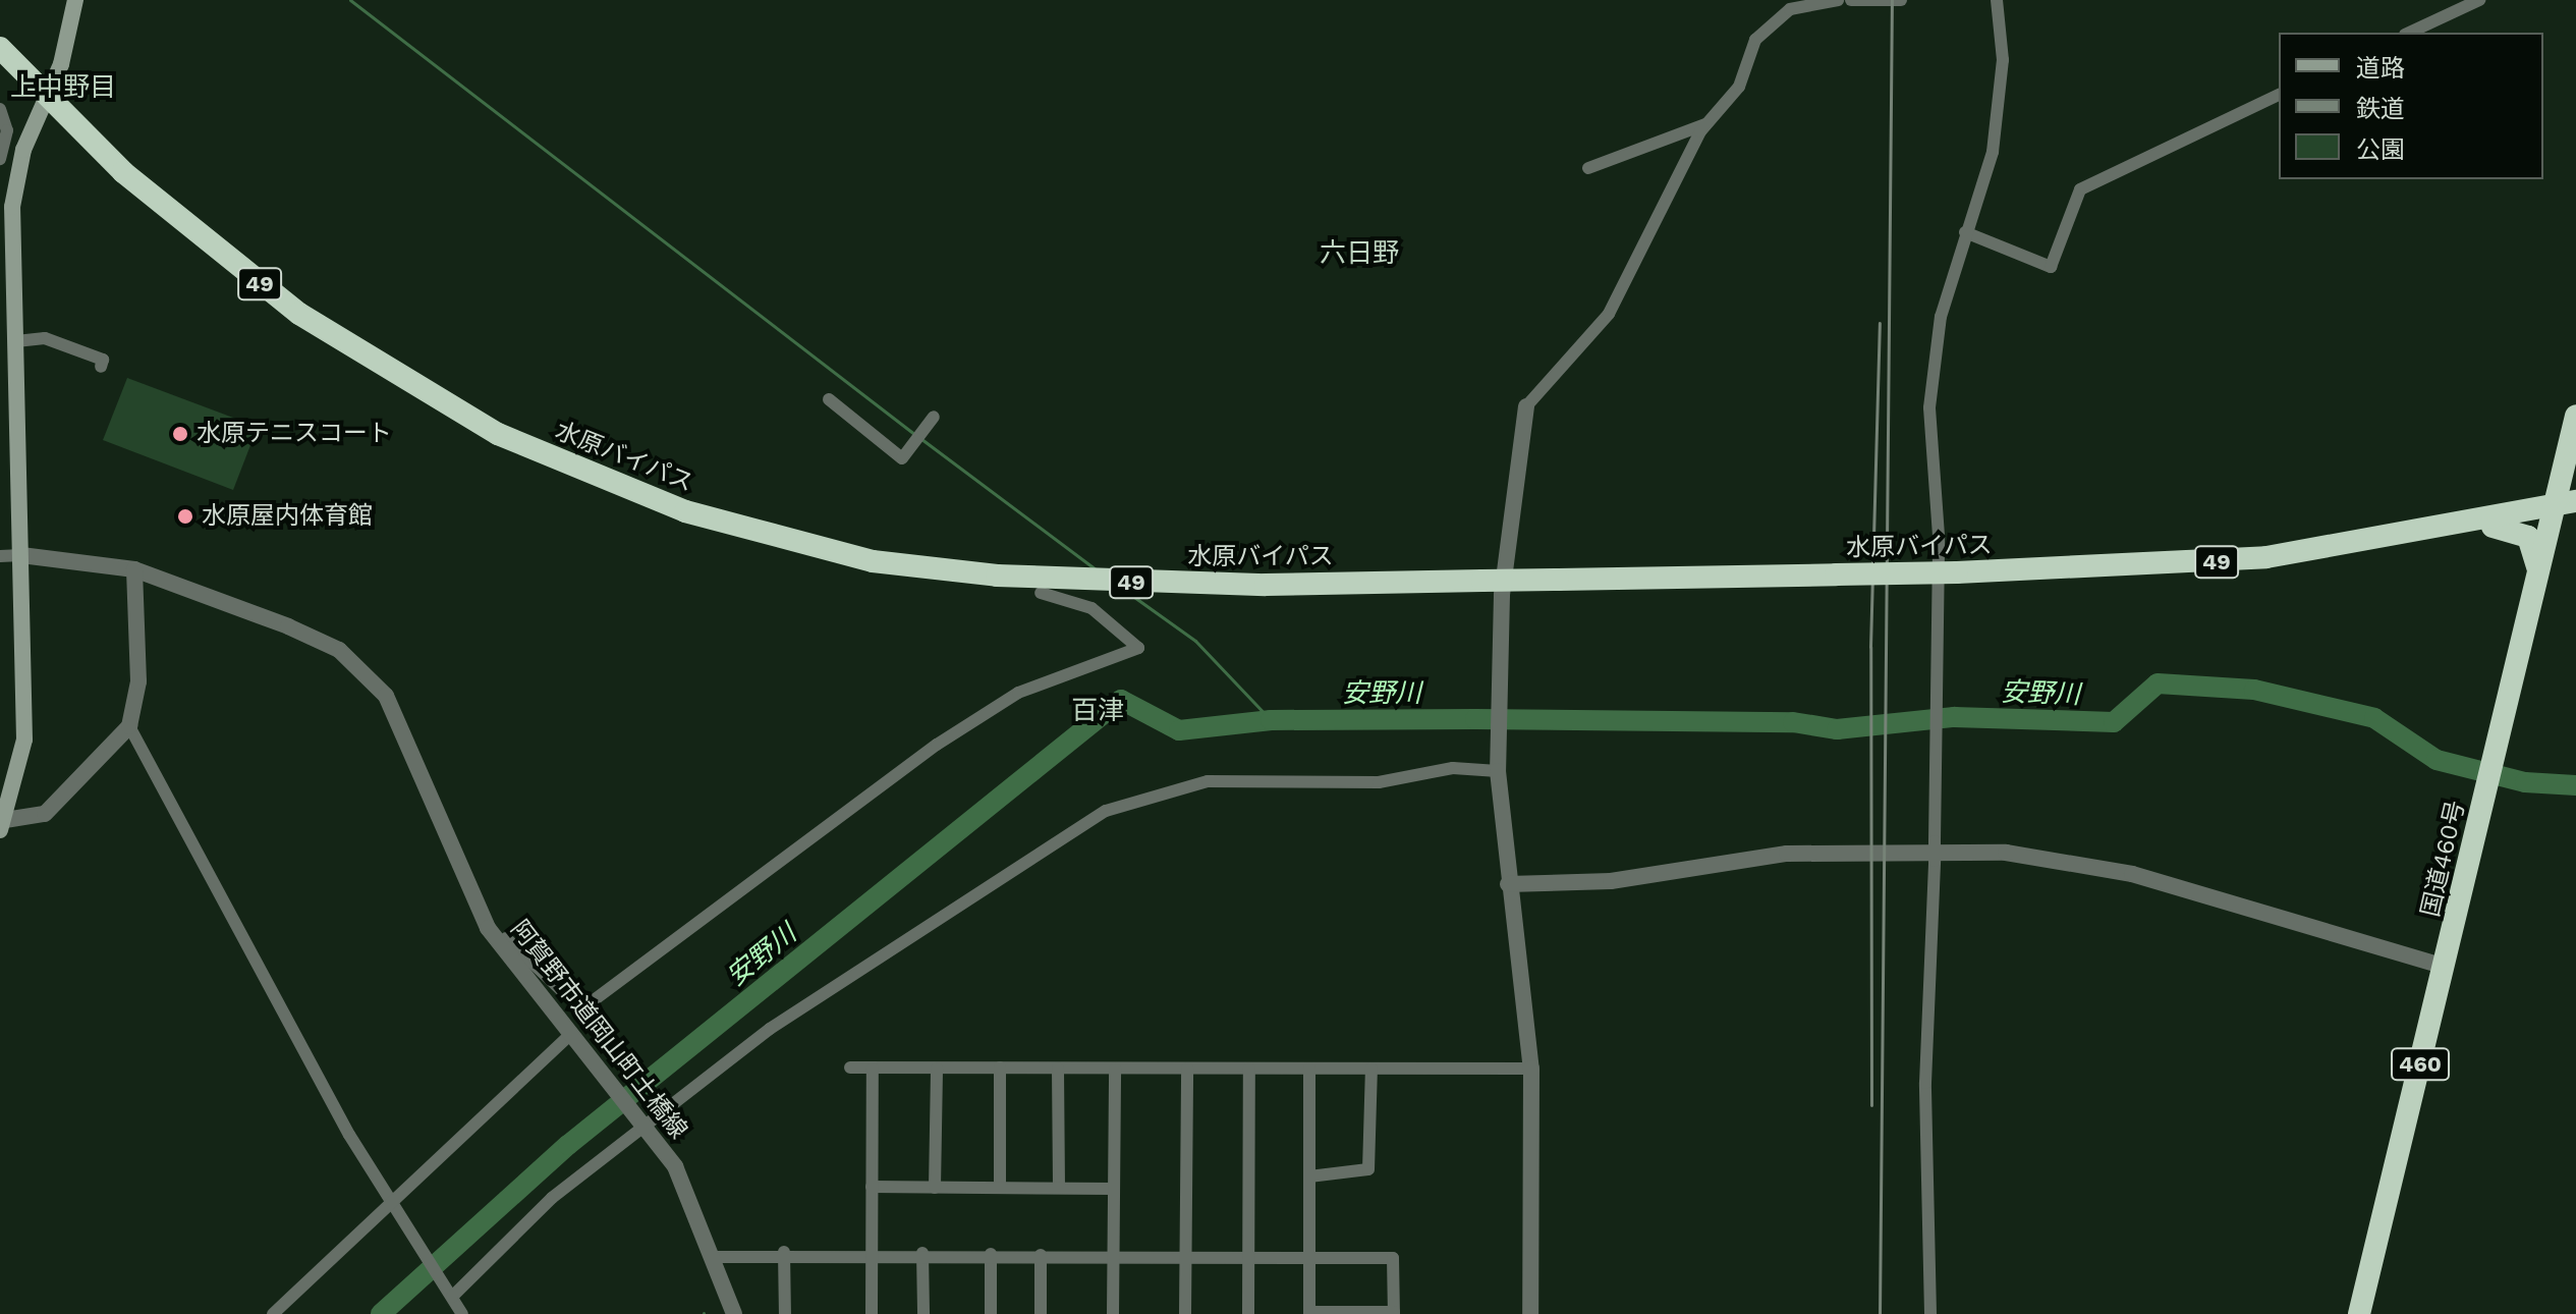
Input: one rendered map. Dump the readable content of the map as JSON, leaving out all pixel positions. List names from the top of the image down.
{
  "streets": {
    "highway": [
      "49",
      "水原バイパス",
      "国道460号",
      "460"
    ],
    "street": ["阿賀野市道岡山町土橋線"]
  },
  "crossings": [
    ["水原バイパス", "国道460号"]
  ],
  "districts": ["上中野目", "六日野", "百津"],
  "water": ["安野川"],
  "places": ["水原テニスコート", "水原屋内体育館"],
  "legend": ["道路", "鉄道", "公園"]
}
